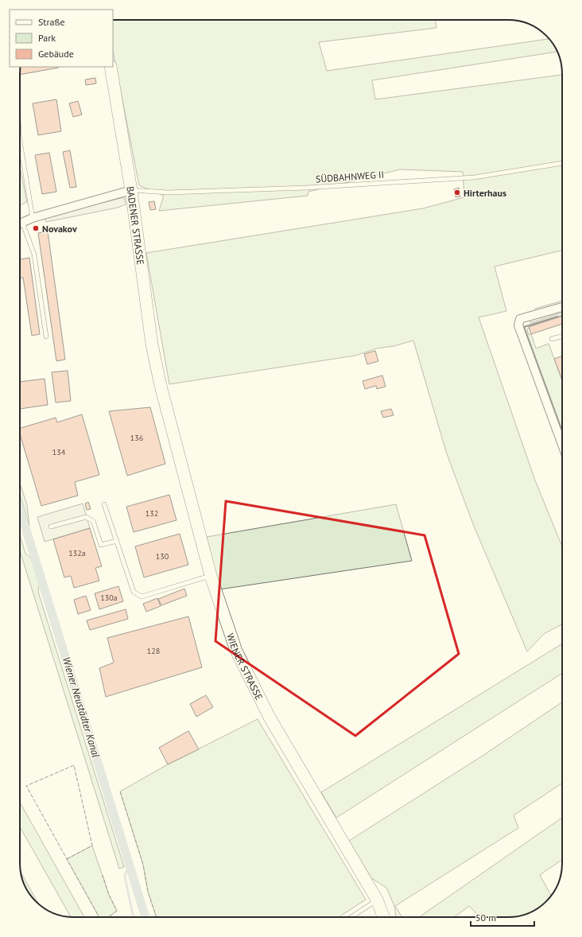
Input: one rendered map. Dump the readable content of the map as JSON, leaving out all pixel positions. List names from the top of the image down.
{
  "streets": {
    "main road": ["BADENER STRASSE", "WIENER STRASSE"],
    "lane": ["SÜDBAHNWEG II"]
  },
  "crossings": [
    ["SÜDBAHNWEG II", "BADENER STRASSE"],
    ["BADENER STRASSE", "WIENER STRASSE"]
  ],
  "water": ["Wiener Neustädter Kanal"],
  "places": ["Hirterhaus", "Novakov"],
  "house_numbers": [
    "136",
    "134",
    "132",
    "132a",
    "130",
    "130a",
    "128"
  ],
  "legend": ["Straße", "Park", "Gebäude"],
  "scale_bar": "50 m"
}
